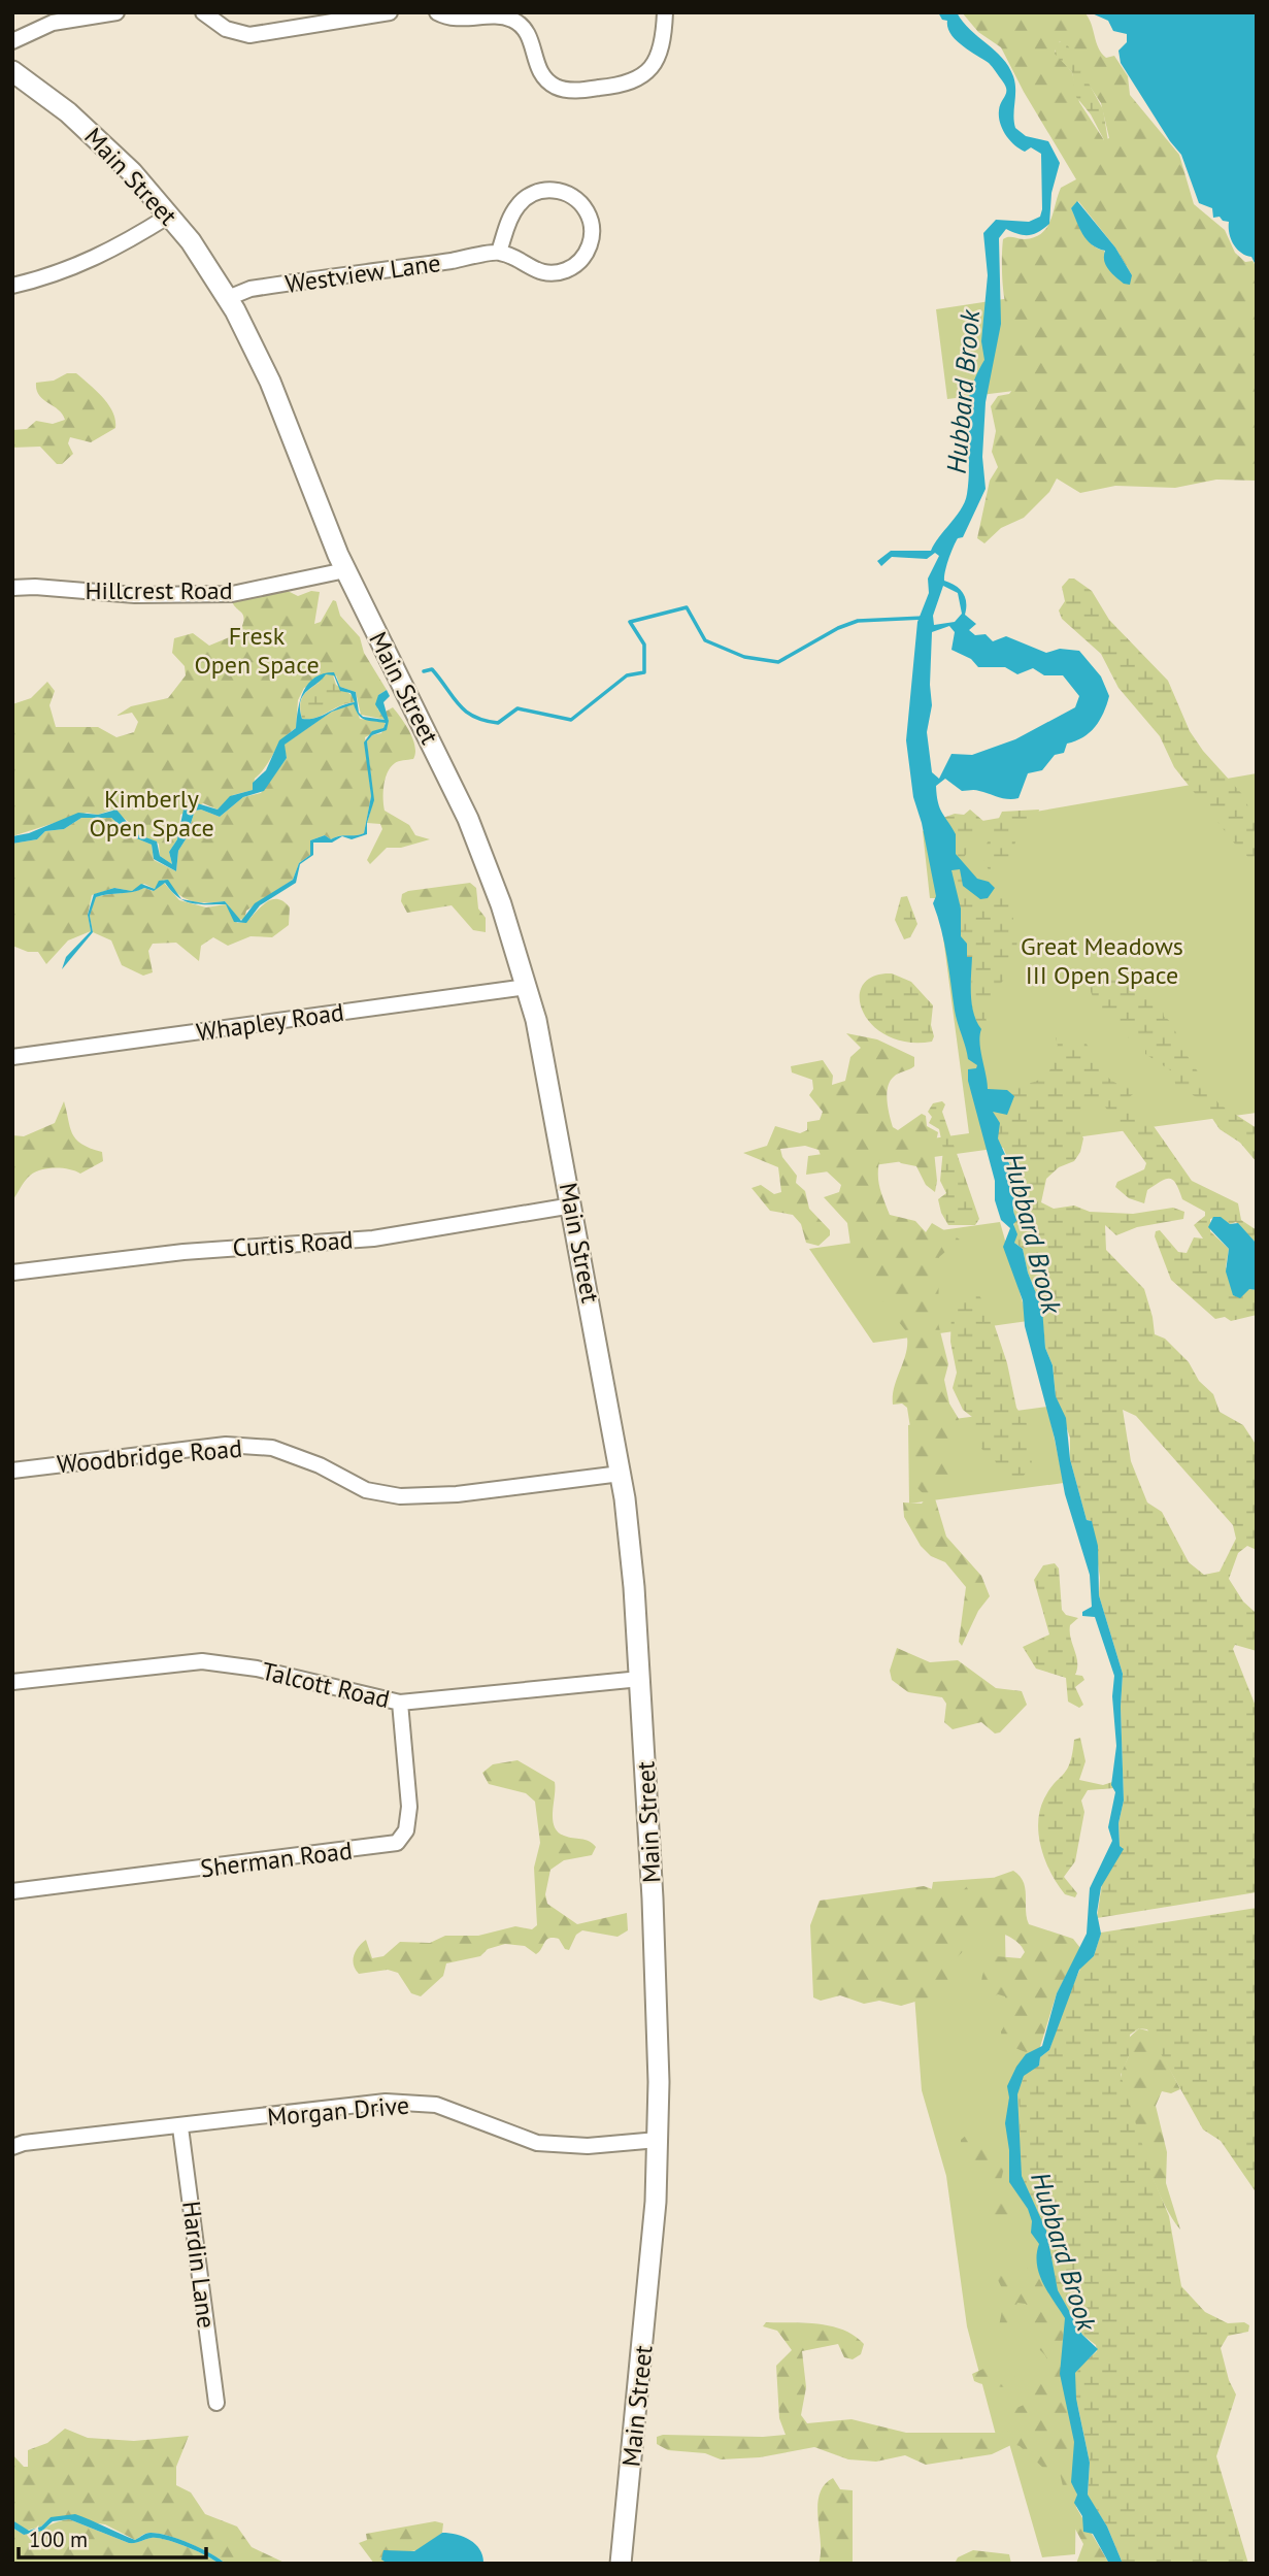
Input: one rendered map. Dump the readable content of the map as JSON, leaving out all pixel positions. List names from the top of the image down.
{
  "streets": {
    "main road": ["Main Street"],
    "street": [
      "Westview Lane",
      "Hillcrest Road",
      "Whapley Road",
      "Curtis Road",
      "Woodbridge Road",
      "Talcott Road",
      "Sherman Road",
      "Morgan Drive",
      "Hardin Lane"
    ]
  },
  "crossings": [
    ["Main Street", "Westview Lane"],
    ["Main Street", "Hillcrest Road"],
    ["Main Street", "Whapley Road"],
    ["Main Street", "Curtis Road"],
    ["Main Street", "Woodbridge Road"],
    ["Main Street", "Talcott Road"],
    ["Main Street", "Morgan Drive"],
    ["Talcott Road", "Sherman Road"],
    ["Morgan Drive", "Hardin Lane"]
  ],
  "water": ["Hubbard Brook"],
  "parks": ["Fresk Open Space", "Kimberly Open Space", "Great Meadows III Open Space"],
  "scale_bar": "100 m"
}
